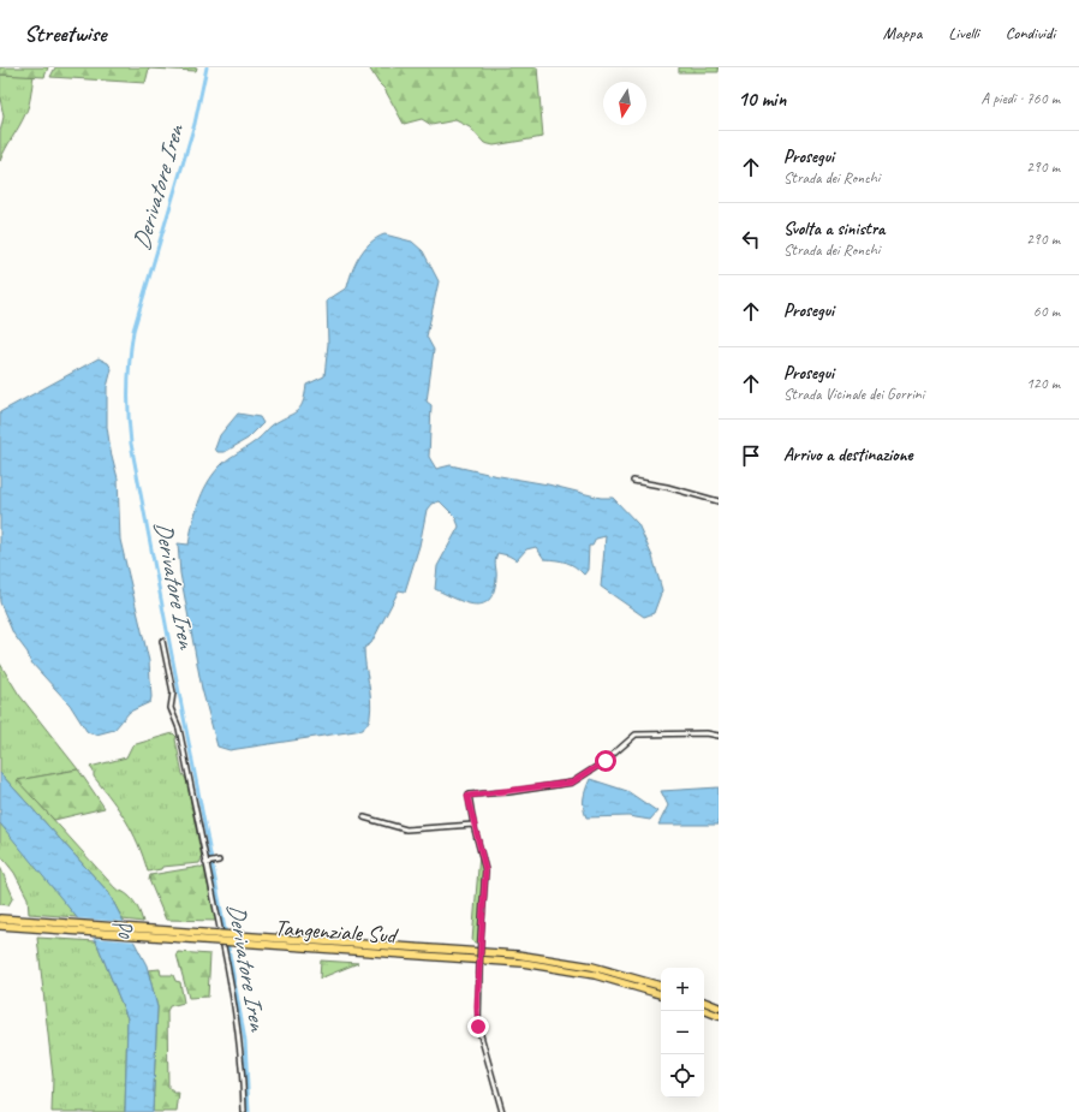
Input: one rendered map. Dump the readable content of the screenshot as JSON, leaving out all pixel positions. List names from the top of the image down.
{
  "streets": {
    "highway": ["Tangenziale Sud"]
  },
  "water": ["Derivatore Iren", "Po"],
  "north": "bottom",
  "page": {
    "header": "Streetwise",
    "nav": ["Mappa", "Livelli", "Condividi"],
    "heading": ["10 min", "A piedi · 760 m"],
    "list": [
      ["Prosegui", "Strada dei Ronchi", "290 m"],
      ["Svolta a sinistra", "Strada dei Ronchi", "290 m"],
      ["Prosegui", "60 m"],
      ["Prosegui", "Strada Vicinale dei Gorrini", "120 m"],
      "Arrivo a destinazione"
    ],
    "map_buttons": ["+", "−"]
  }
}
